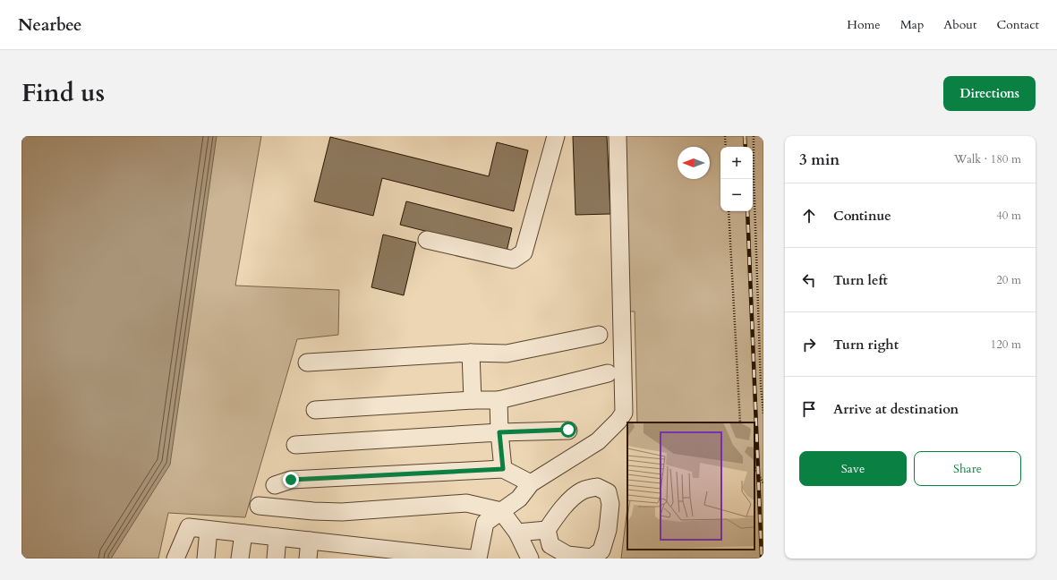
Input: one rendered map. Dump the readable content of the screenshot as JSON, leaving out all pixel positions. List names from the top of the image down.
{
  "north": "left",
  "page": {
    "header": "Nearbee",
    "nav": [
      "Home",
      "Map",
      "About",
      "Contact"
    ],
    "title": "Find us",
    "buttons": [
      "Directions",
      ["Save", "Share"]
    ],
    "heading": ["3 min", "Walk · 180 m"],
    "map_buttons": ["+", "−"],
    "list": [
      ["Continue", "40 m"],
      ["Turn left", "20 m"],
      ["Turn right", "120 m"],
      "Arrive at destination"
    ]
  }
}
